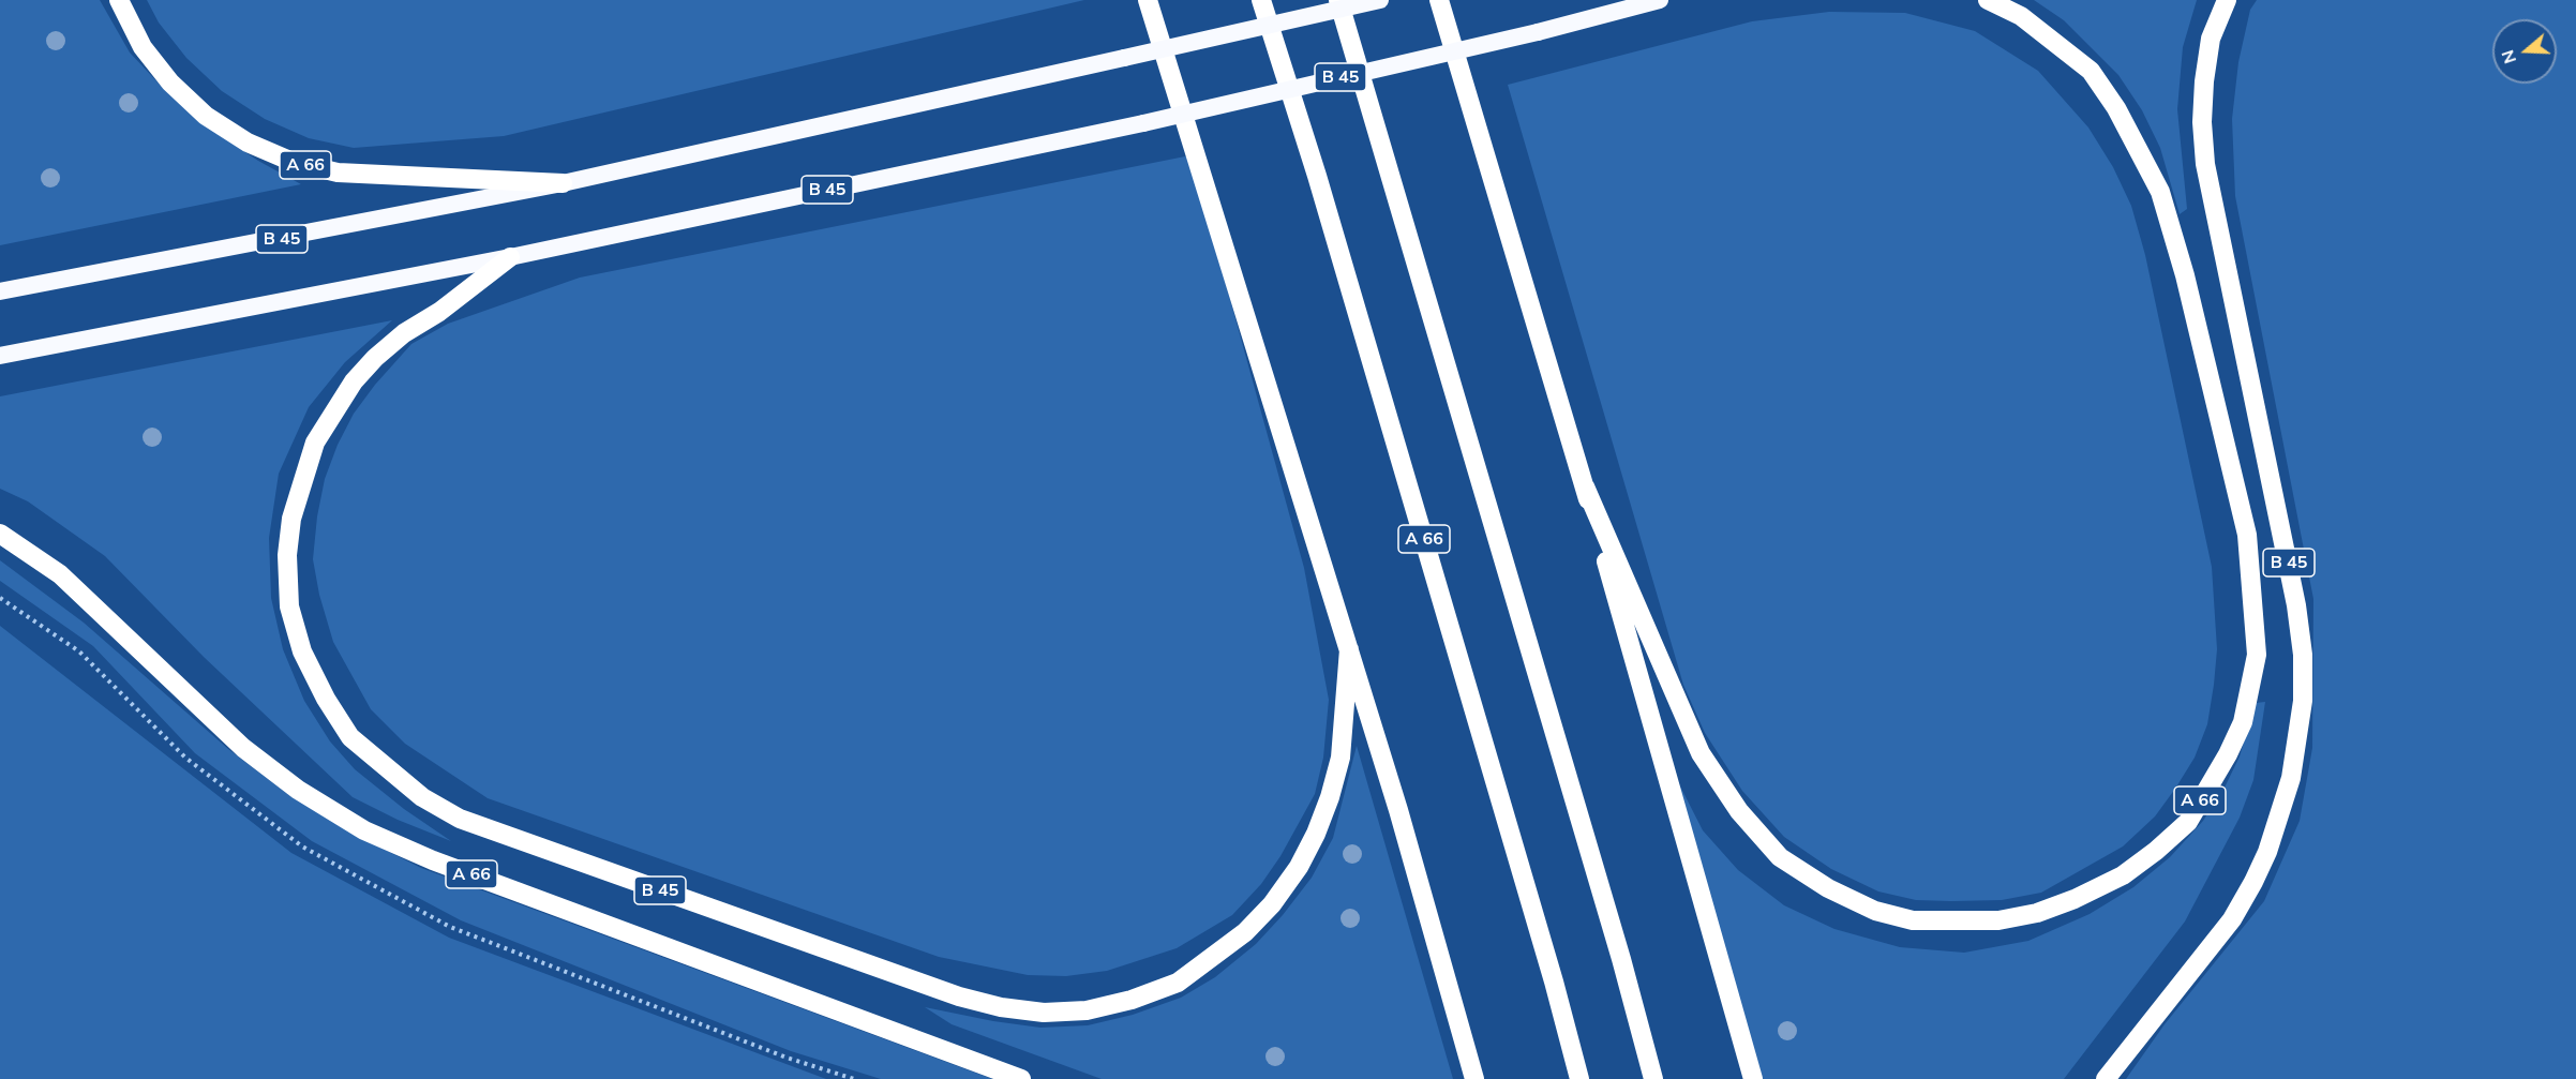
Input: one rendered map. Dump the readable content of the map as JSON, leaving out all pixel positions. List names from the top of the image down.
{
  "streets": {
    "highway": ["B 45", "A 66"]
  },
  "crossings": [
    ["B 45", "A 66"]
  ],
  "north": "left"
}
